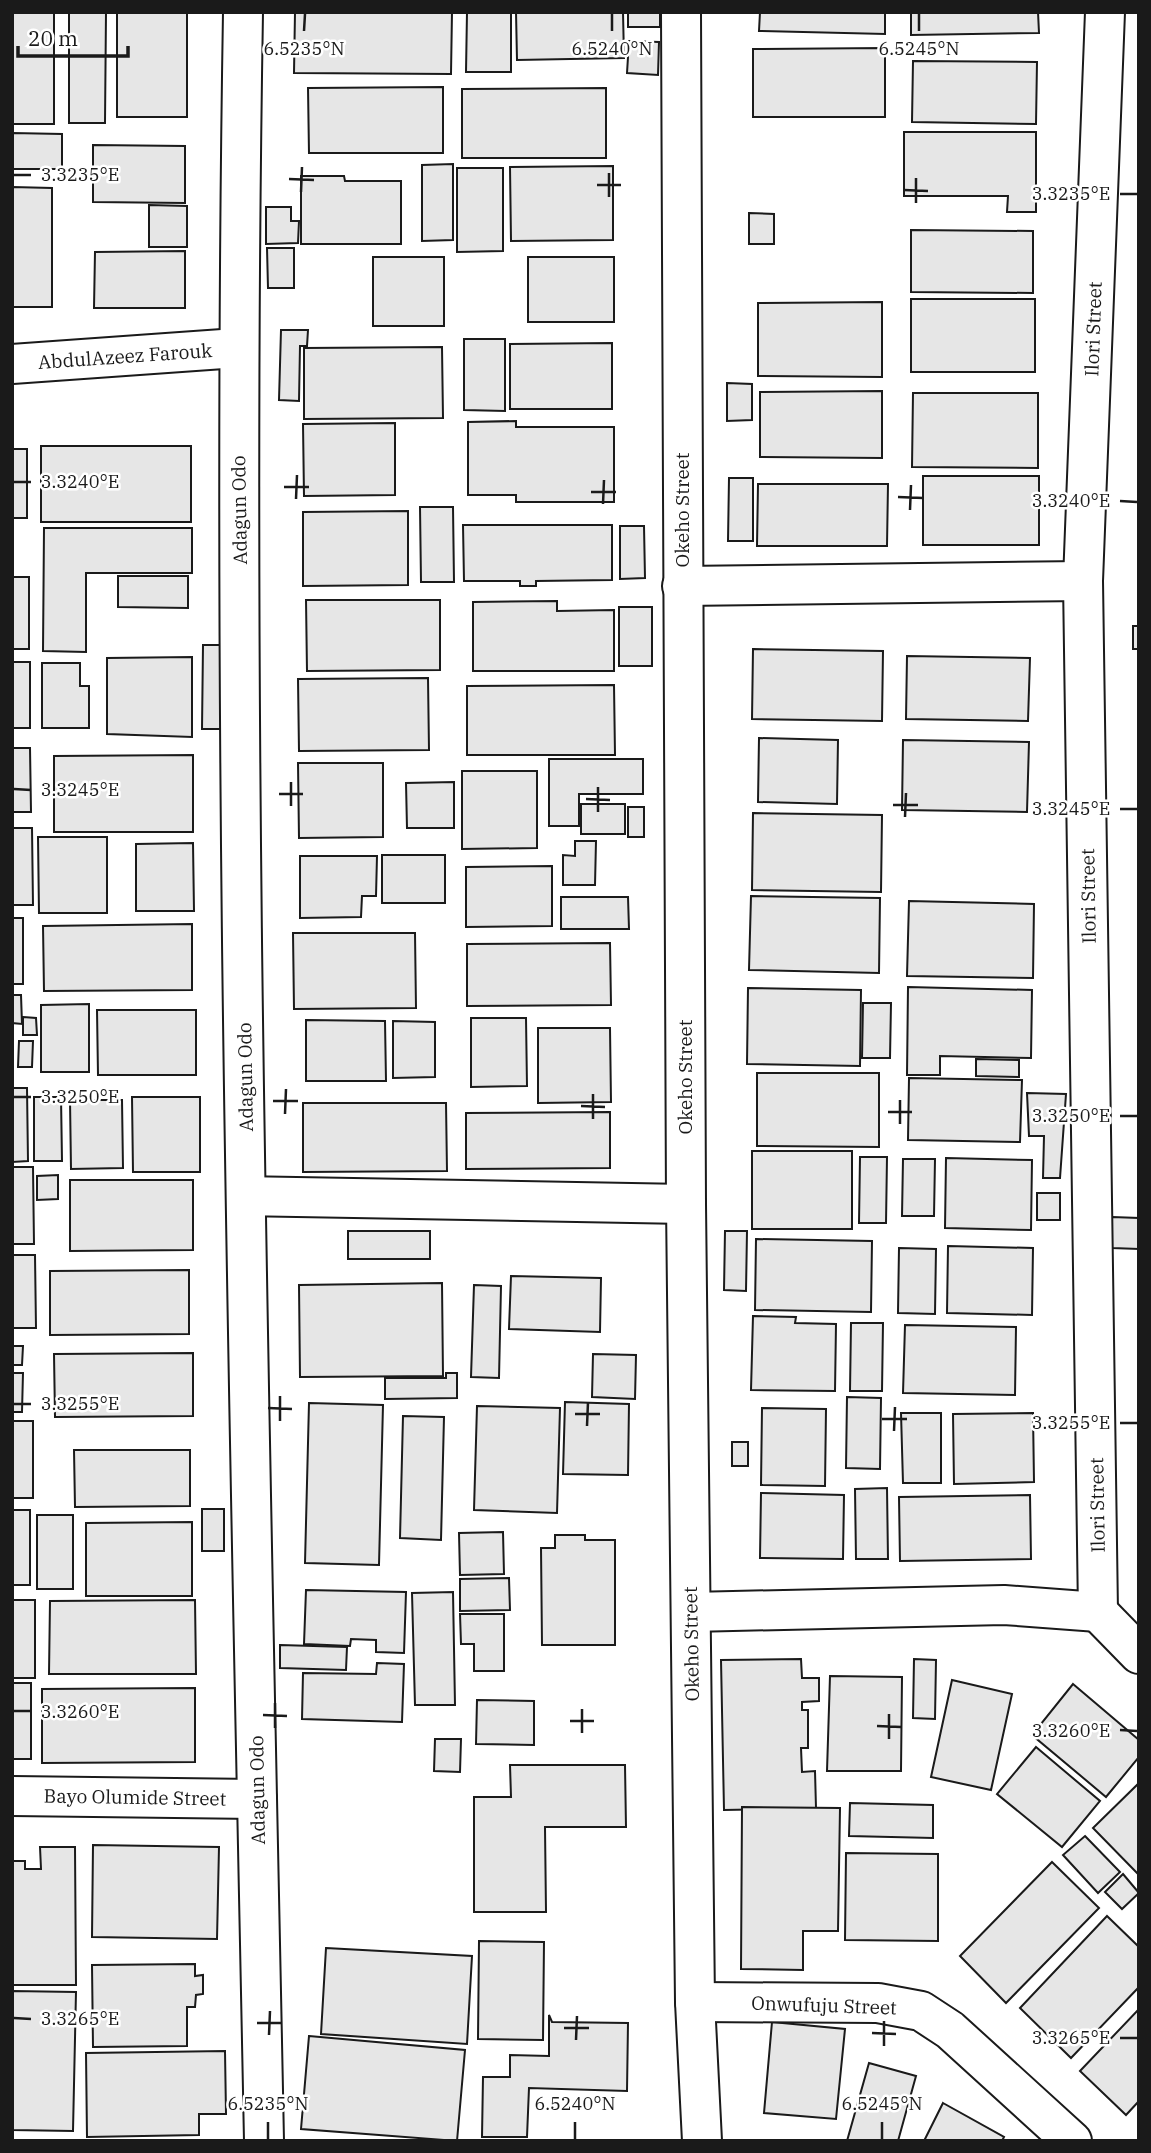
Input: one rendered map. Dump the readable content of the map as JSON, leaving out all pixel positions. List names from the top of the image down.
{
  "streets": {
    "street": [
      "Ilori Street",
      "AbdulAzeez Farouk",
      "Adagun Odo",
      "Okeho Street",
      "Bayo Olumide Street",
      "Onwufuju Street"
    ]
  },
  "crossings": [
    ["AbdulAzeez Farouk", "Adagun Odo"],
    ["Adagun Odo", "Bayo Olumide Street"],
    ["Okeho Street", "Onwufuju Street"]
  ],
  "scale_bar": "20 m",
  "coordinates": [
    "6.5235°N",
    "6.5240°N",
    "6.5245°N",
    "3.3235°E",
    "3.3240°E",
    "3.3245°E",
    "3.3250°E",
    "3.3255°E",
    "3.3260°E",
    "3.3265°E"
  ]
}
